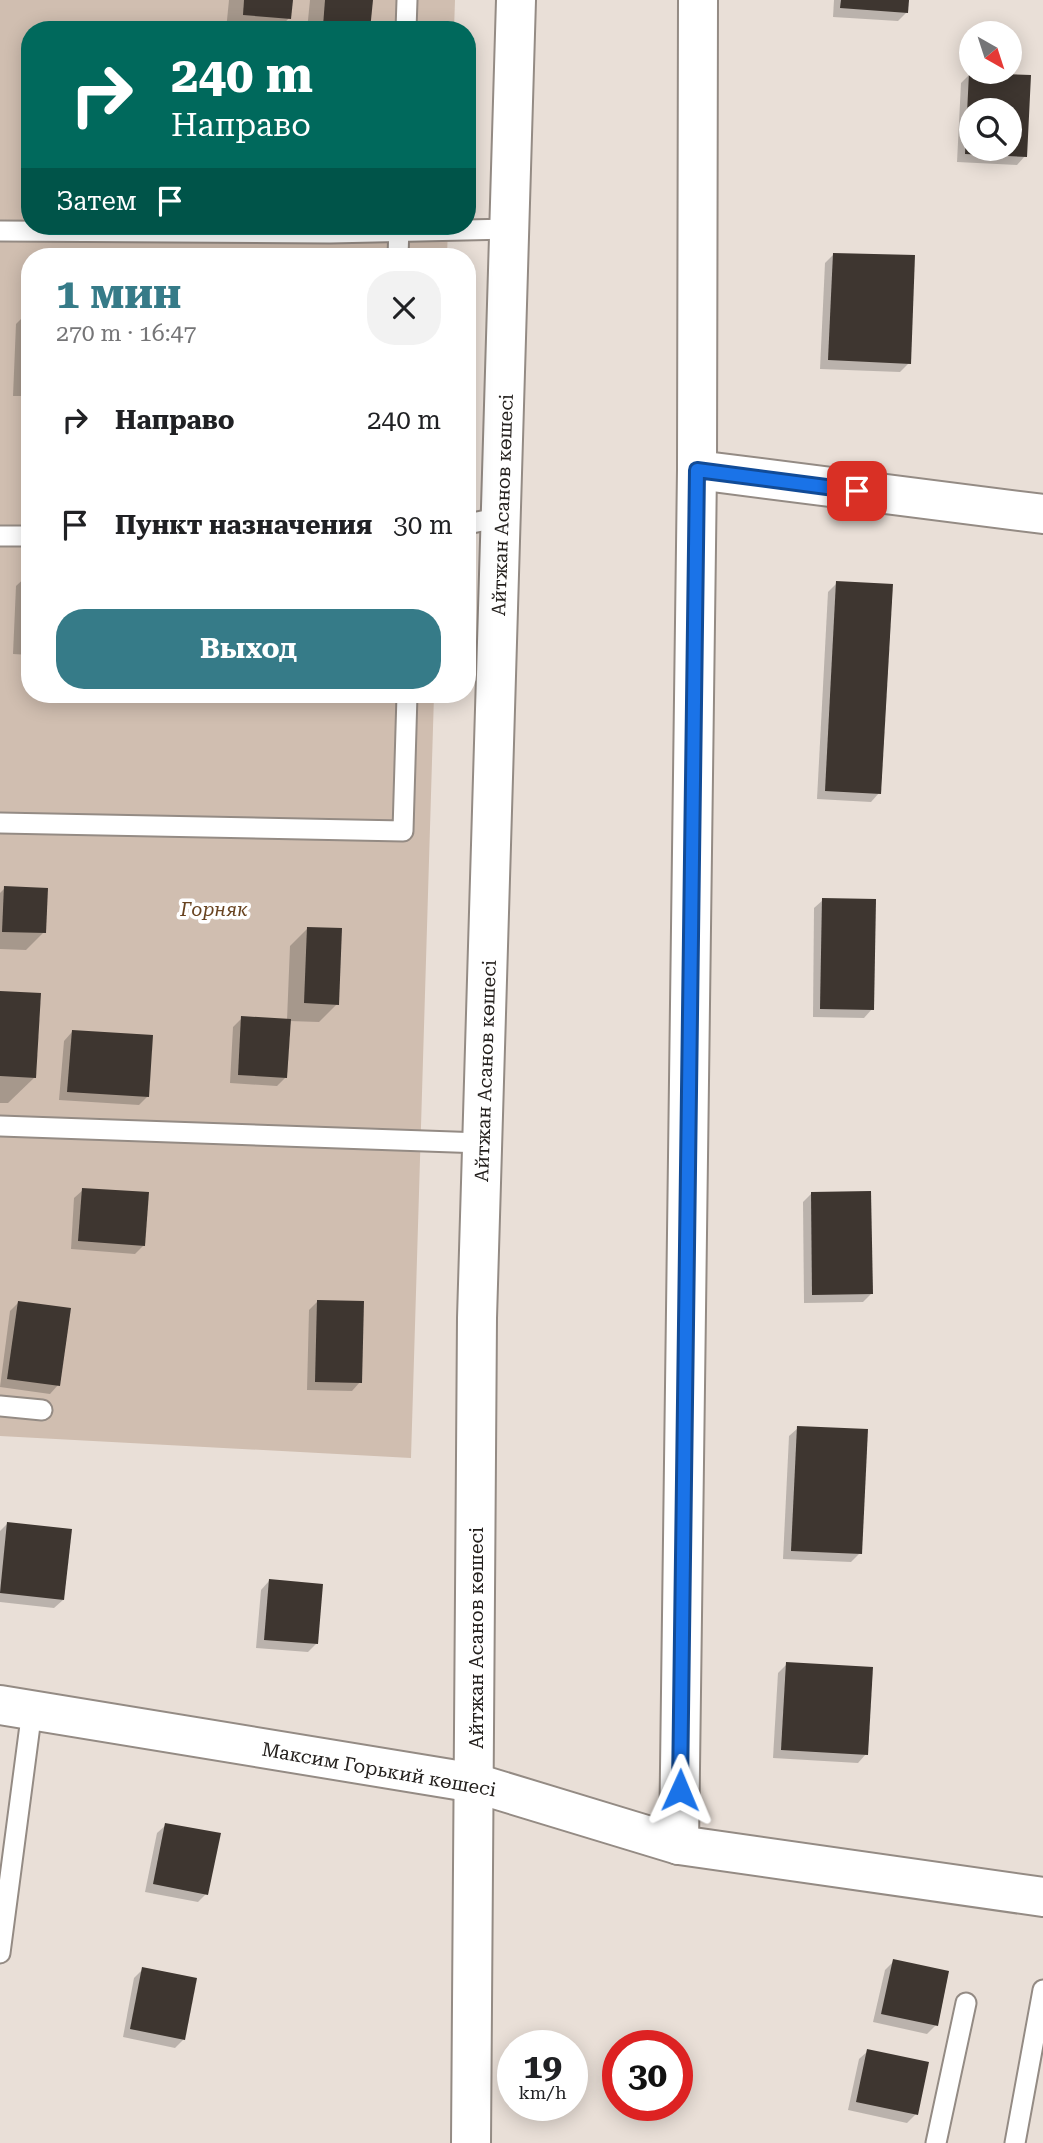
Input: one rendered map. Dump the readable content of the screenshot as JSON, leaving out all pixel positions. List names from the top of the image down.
{
  "streets": {
    "street": ["Айтжан Асанов көшесі", "Максим Горький көшесі"]
  },
  "crossings": [
    ["Айтжан Асанов көшесі", "Максим Горький көшесі"]
  ],
  "parks": ["Горняк"],
  "north": "bottom right",
  "page": {
    "turn": ["240 m", "Направо"],
    "then": "Затем",
    "heading": ["1 мин", "270 m · 16:47"],
    "list": [
      {
        "name": "Направо",
        "value": "240 m"
      },
      {
        "name": "Пункт назначения",
        "value": "30 m"
      }
    ],
    "buttons": "Выход",
    "speed": "19 km/h",
    "limit": "30"
  }
}
